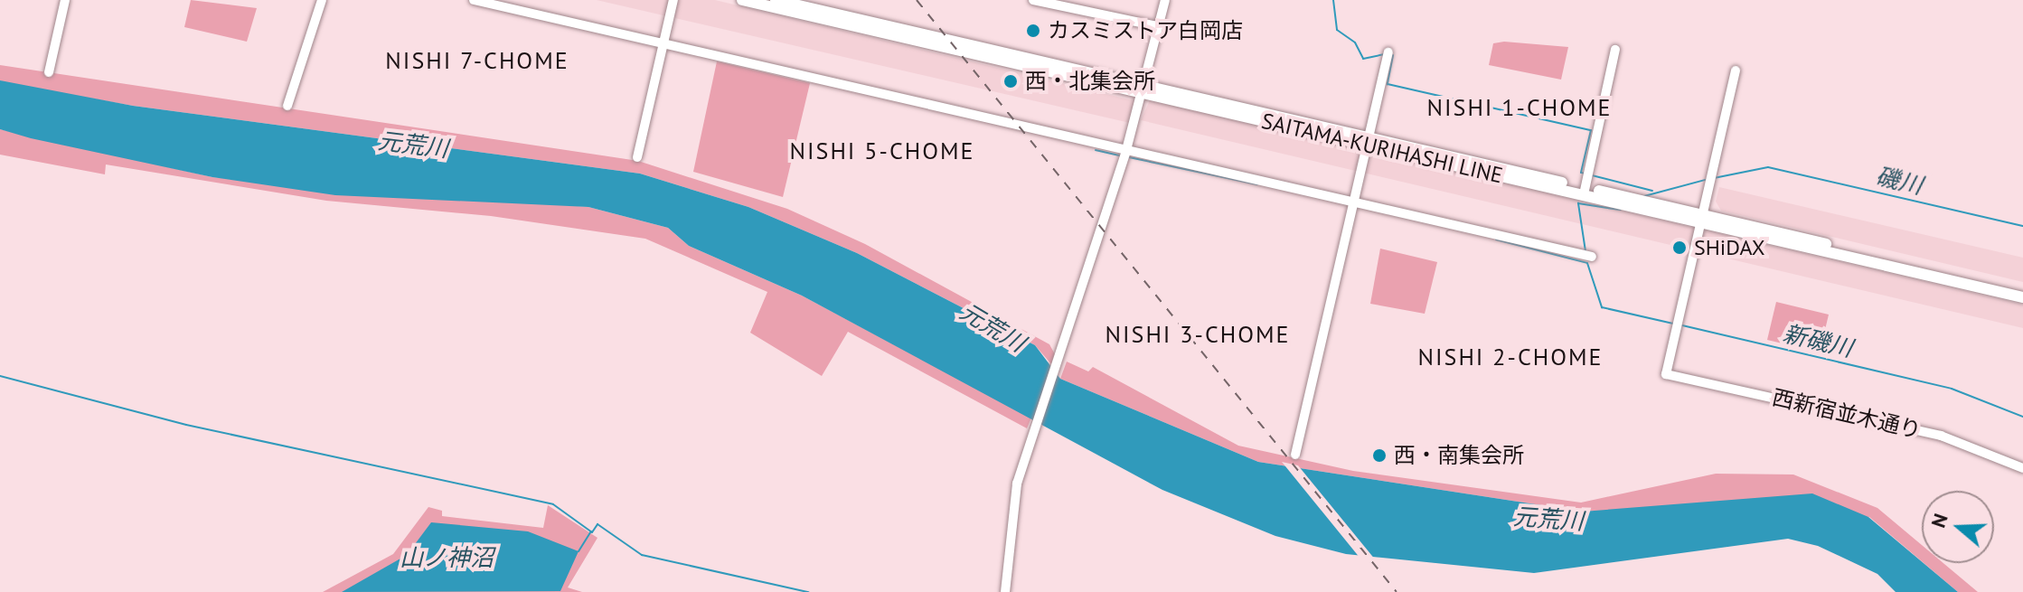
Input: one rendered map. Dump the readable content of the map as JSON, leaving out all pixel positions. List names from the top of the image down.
{
  "streets": {
    "main road": ["SAITAMA-KURIHASHI LINE"],
    "street": ["西新宿並木通り"]
  },
  "crossings": [
    ["SAITAMA-KURIHASHI LINE", "西新宿並木通り"]
  ],
  "districts": [
    "NISHI 7-CHOME",
    "NISHI 1-CHOME",
    "NISHI 5-CHOME",
    "NISHI 3-CHOME",
    "NISHI 2-CHOME"
  ],
  "water": [
    "元荒川",
    "磯川",
    "新磯川",
    "山ノ神沼"
  ],
  "places": [
    "カスミストア白岡店",
    "西・北集会所",
    "SHiDAX",
    "西・南集会所"
  ],
  "north": "left"
}
